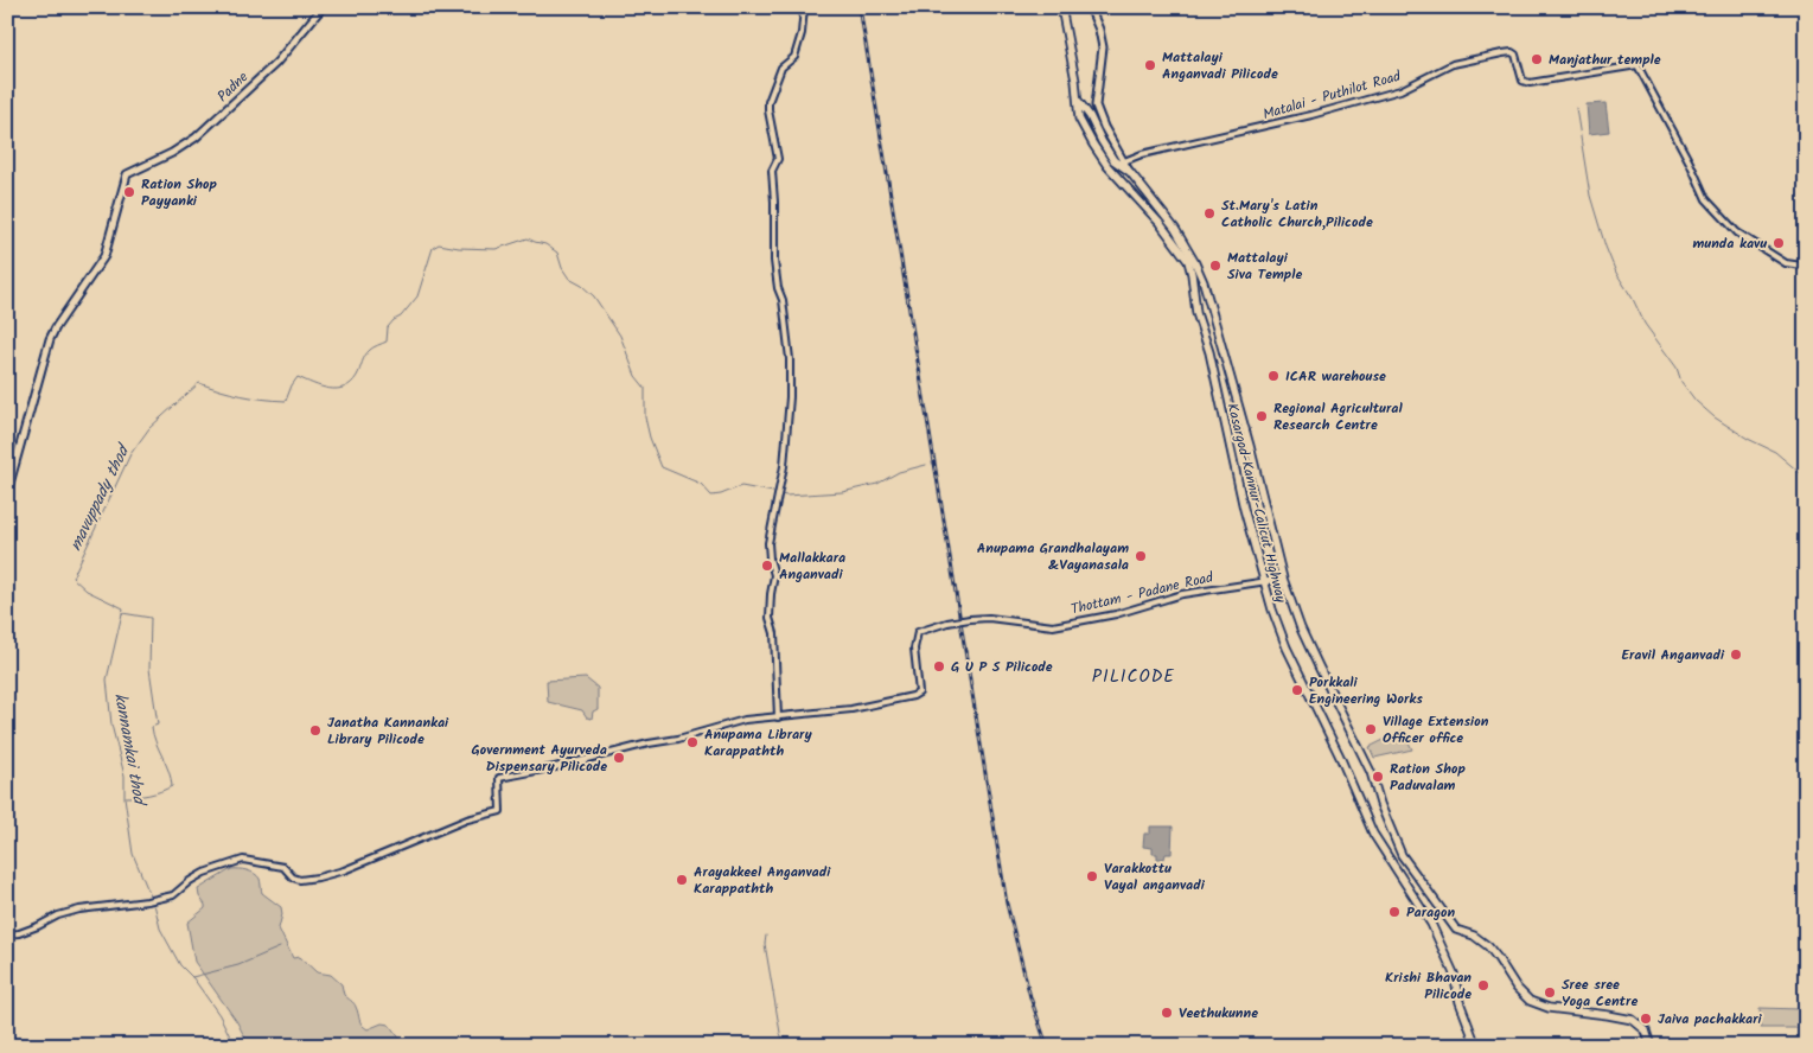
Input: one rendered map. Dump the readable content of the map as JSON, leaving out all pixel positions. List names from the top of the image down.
{
  "streets": {
    "highway": ["Kasargod-Kannur-Calicut Highway"],
    "main road": ["Padne"],
    "street": ["Matalai - Puthilot Road", "Thottam - Padane Road"]
  },
  "crossings": [
    ["Matalai - Puthilot Road", "Kasargod-Kannur-Calicut Highway"],
    ["Kasargod-Kannur-Calicut Highway", "Thottam - Padane Road"]
  ],
  "districts": ["PILICODE"],
  "water": ["mavuppady thod", "kannamkai thod"],
  "places": [
    "Manjathur temple",
    "Mattalayi Anganvadi Pilicode",
    "Ration Shop Payyanki",
    "St.Mary's Latin Catholic Church,Pilicode",
    "munda kavu",
    "Mattalayi Siva Temple",
    "ICAR warehouse",
    "Regional Agricultural Research Centre",
    "Anupama Grandhalayam &Vayanasala",
    "Mallakkara Anganvadi",
    "Eravil Anganvadi",
    "G U P S Pilicode",
    "Porkkali Engineering Works",
    "Village Extension Officer office",
    "Janatha Kannankai Library Pilicode",
    "Anupama Library Karappathth",
    "Government Ayurveda Dispensary Pilicode",
    "Ration Shop Paduvalam",
    "Varakkottu Vayal anganvadi",
    "Arayakkeel Anganvadi Karappathth",
    "Paragon",
    "Krishi Bhavan Pilicode",
    "Sree sree Yoga Centre",
    "Veethukunne",
    "Jaiva pachakkari"
  ]
}
